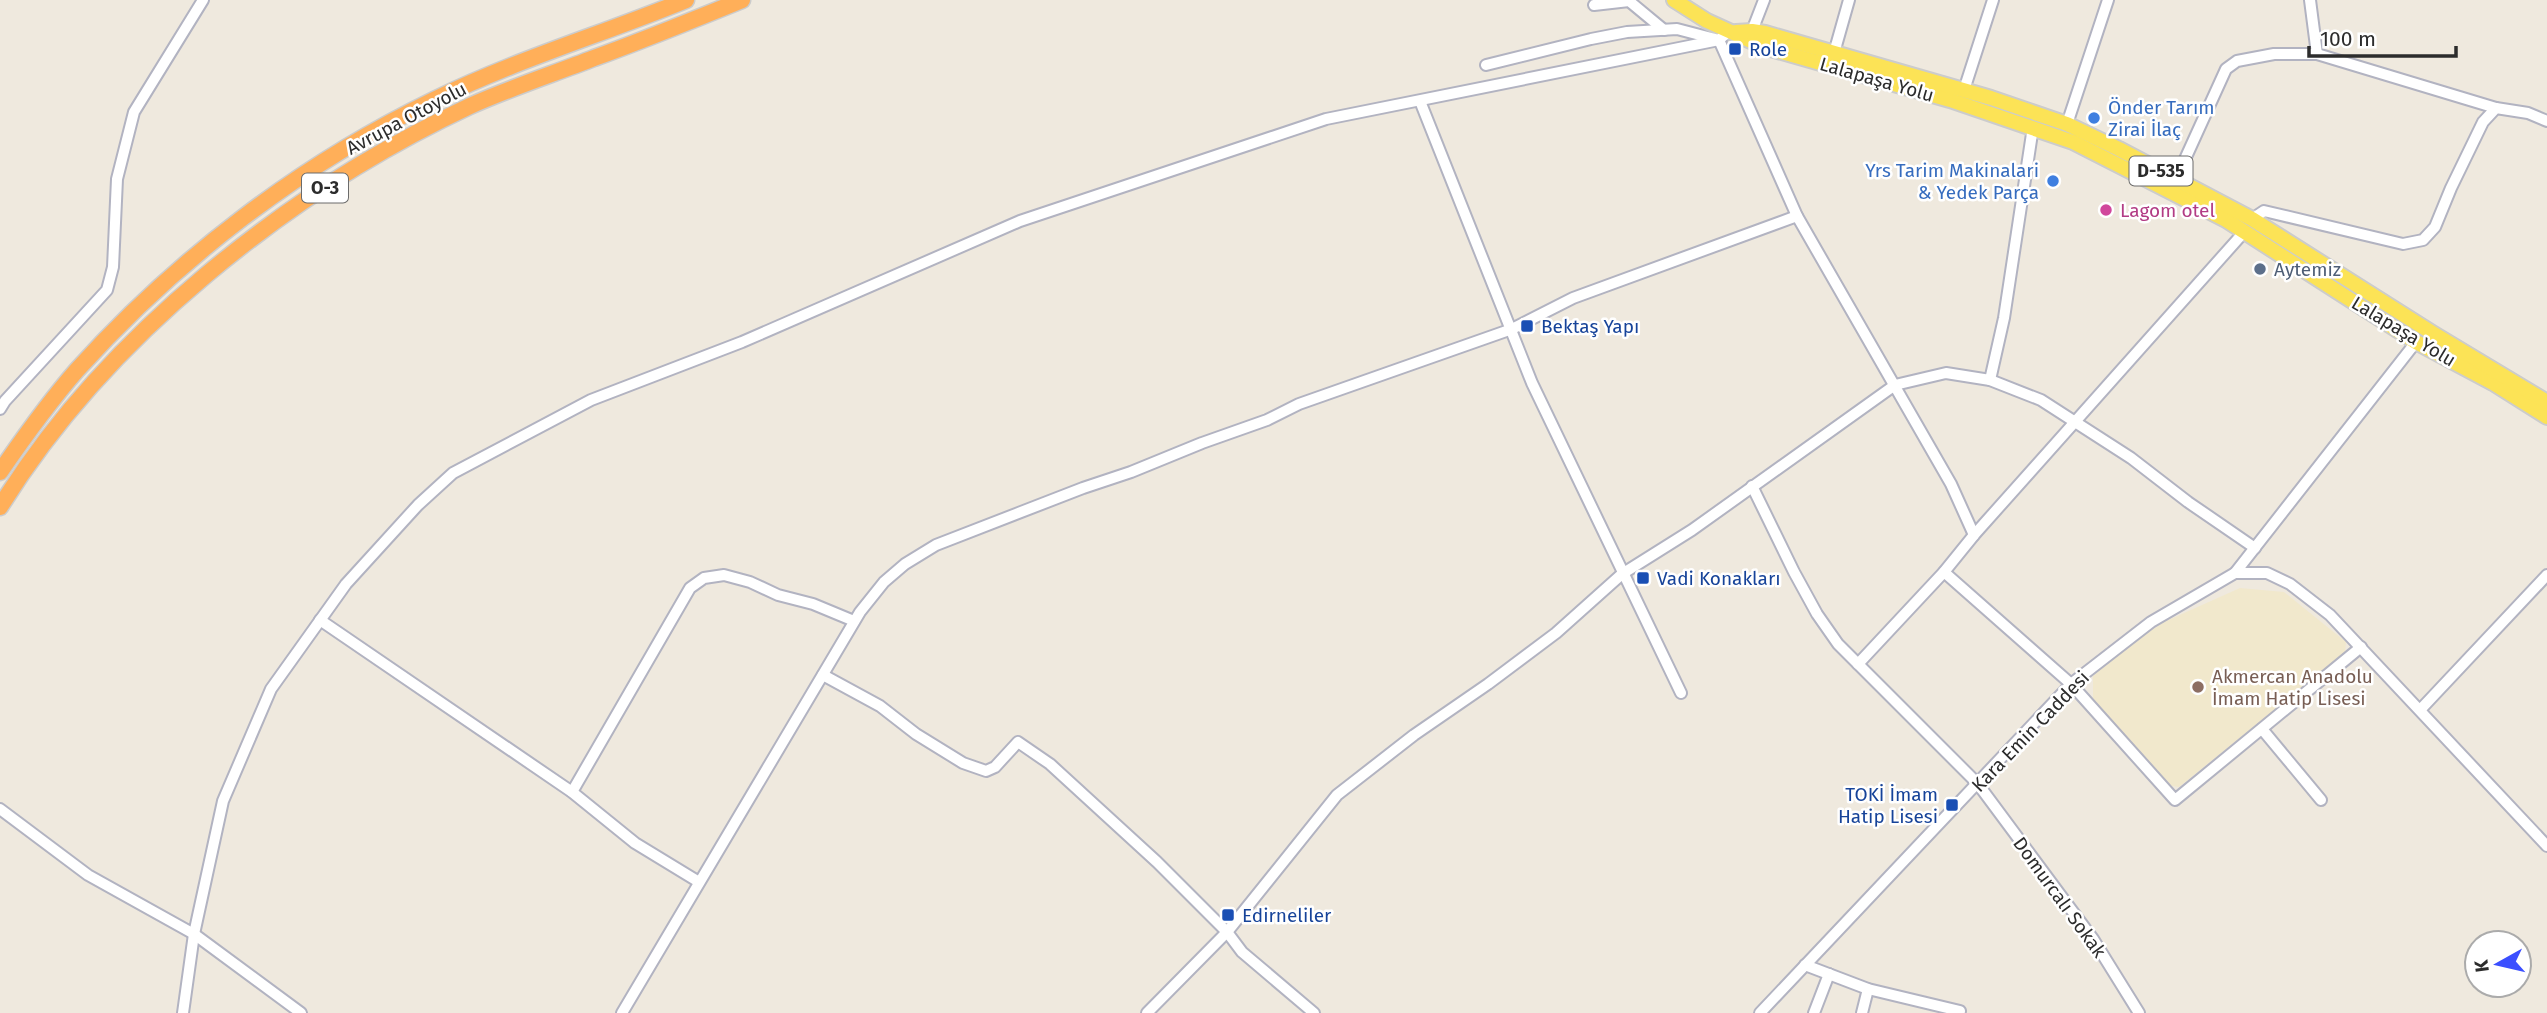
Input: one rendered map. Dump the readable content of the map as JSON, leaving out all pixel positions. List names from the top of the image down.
{
  "streets": {
    "highway": ["Avrupa Otoyolu", "O-3"],
    "main road": ["Lalapaşa Yolu", "D-535"],
    "street": ["Kara Emin Caddesi", "Domurcalı Sokak"]
  },
  "crossings": [
    ["Lalapaşa Yolu", "D-535"],
    ["Kara Emin Caddesi", "Domurcalı Sokak"]
  ],
  "places": {
    "transit": [
      "Role",
      "Bektaş Yapı",
      "Vadi Konakları",
      "TOKİ İmam Hatip Lisesi",
      "Edirneliler"
    ],
    "other": [
      "Önder Tarım Zirai İlaç",
      "Yrs Tarim Makinalari & Yedek Parça",
      "Lagom otel",
      "Aytemiz",
      "Akmercan Anadolu İmam Hatip Lisesi"
    ]
  },
  "scale_bar": "100 m",
  "north": "left"
}
